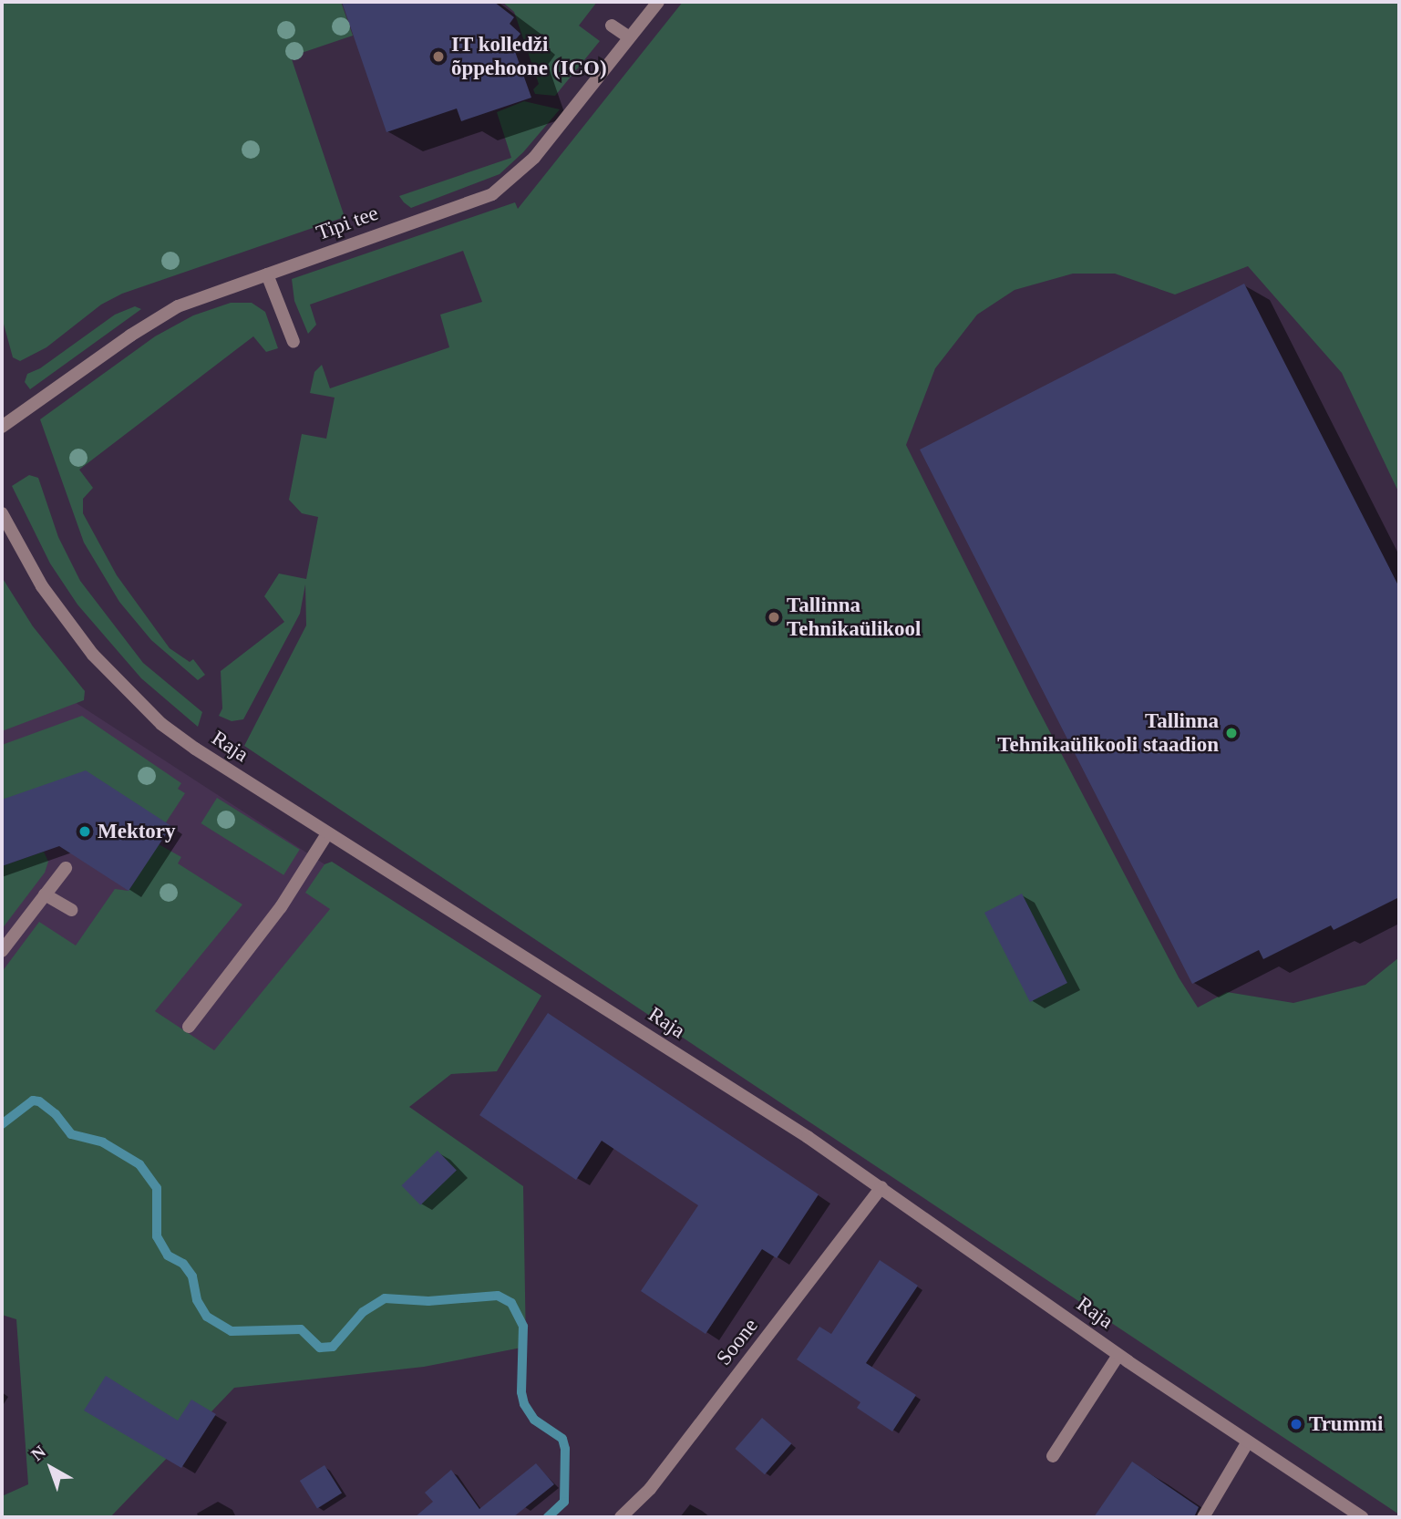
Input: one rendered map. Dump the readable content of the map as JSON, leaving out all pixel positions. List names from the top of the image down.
{
  "streets": {
    "street": ["Tipi tee", "Raja", "Soone"]
  },
  "crossings": [
    ["Raja", "Soone"]
  ],
  "places": [
    "IT kolledži õppehoone (ICO)",
    "Tallinna Tehnikaülikool",
    "Tallinna Tehnikaülikooli staadion",
    "Mektory",
    "Trummi"
  ],
  "north": "top left"
}
